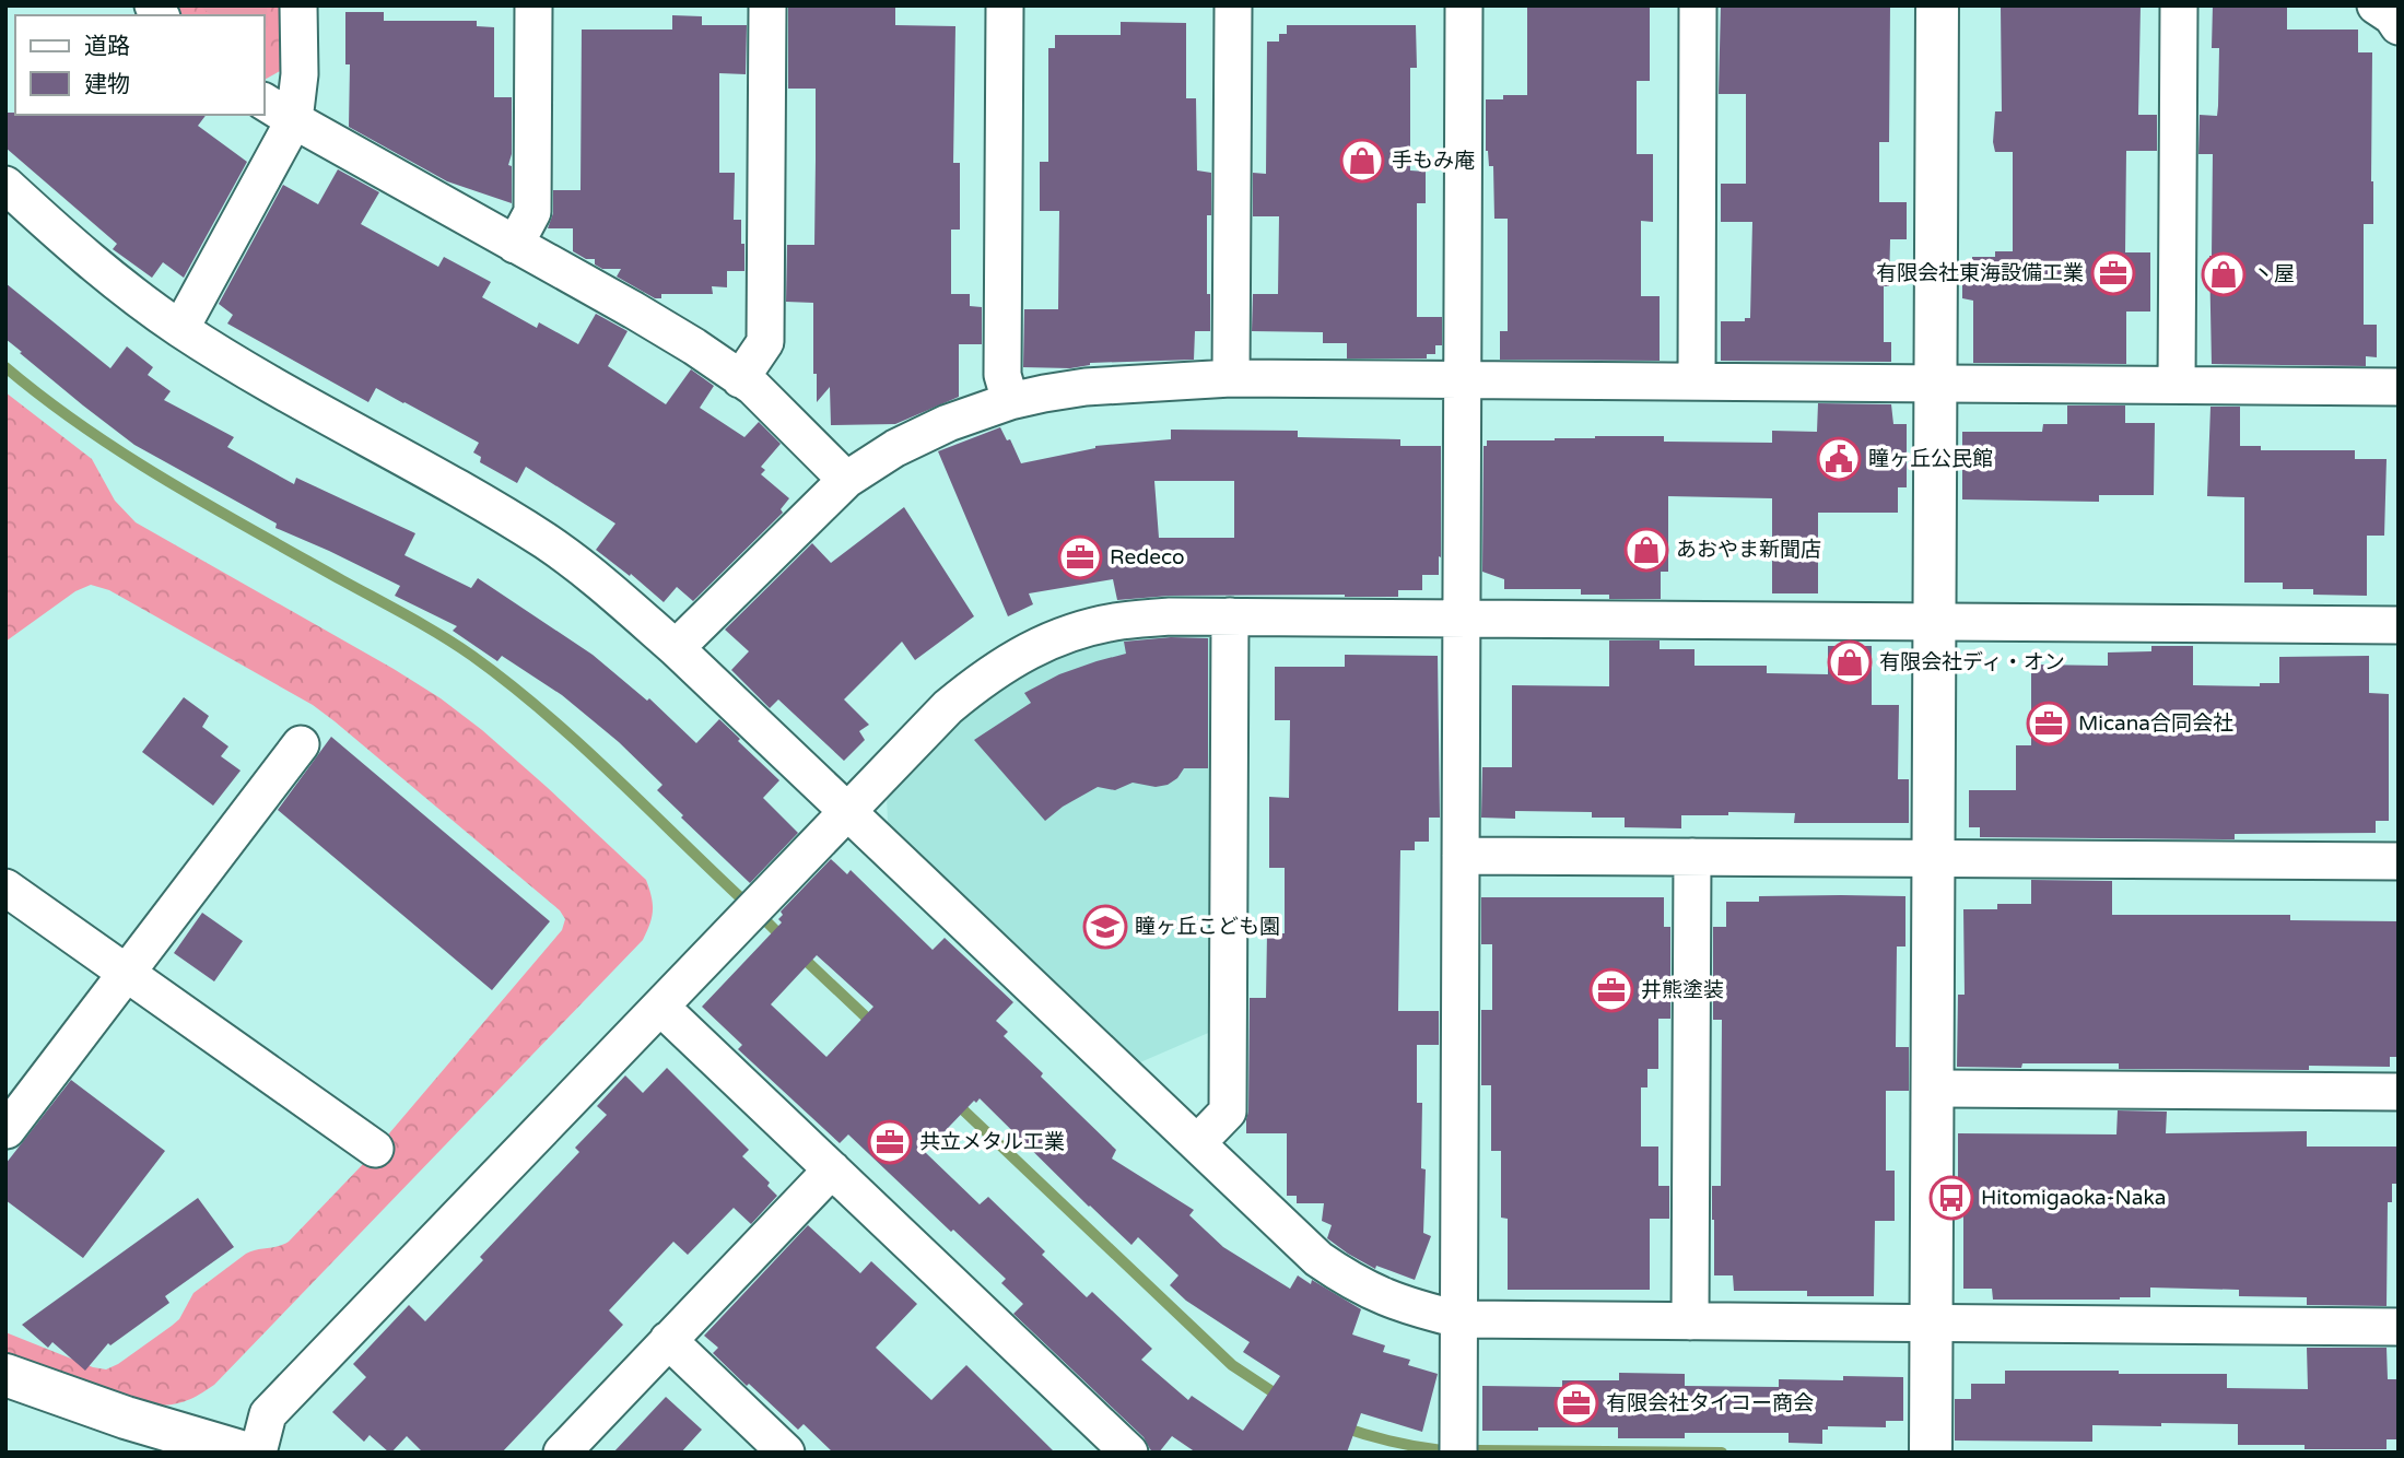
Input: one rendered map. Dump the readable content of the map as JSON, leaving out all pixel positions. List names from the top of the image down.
{
  "places": {
    "shop": [
      "手もみ庵",
      "丶屋",
      "あおやま新聞店",
      "有限会社ディ・オン"
    ],
    "office": [
      "有限会社東海設備工業",
      "Redeco",
      "Micana合同会社",
      "井熊塗装",
      "共立メタル工業",
      "有限会社タイコー商会"
    ],
    "public building": ["瞳ヶ丘公民館"],
    "school or university": ["瞳ヶ丘こども園"],
    "bus stop": ["Hitomigaoka-Naka"]
  },
  "legend": ["道路", "建物"]
}
